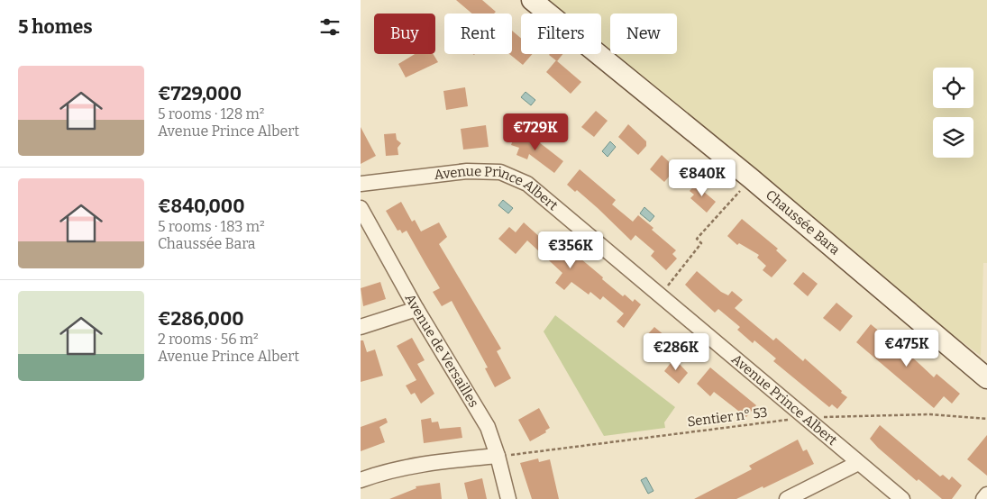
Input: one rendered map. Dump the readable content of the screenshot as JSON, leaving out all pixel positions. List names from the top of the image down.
{
  "streets": {
    "main road": ["Chaussée Bara"],
    "street": ["Avenue Prince Albert", "Avenue de Versailles"],
    "path": ["Sentier n° 53"]
  },
  "crossings": [
    ["Avenue Prince Albert", "Sentier n° 53"],
    ["Avenue de Versailles", "Sentier n° 53"]
  ],
  "page": {
    "heading": "5 homes",
    "chip": [
      "Buy",
      "Rent",
      "Filters",
      "New"
    ],
    "list": [
      {
        "name": "€729,000",
        "note": "5 rooms · 128 m² · Avenue Prince Albert"
      },
      {
        "name": "€840,000",
        "note": "5 rooms · 183 m² · Chaussée Bara"
      },
      {
        "name": "€286,000",
        "note": "2 rooms · 56 m² · Avenue Prince Albert"
      }
    ],
    "price": [
      "€729K",
      "€840K",
      "€356K",
      "€475K",
      "€286K"
    ]
  }
}
